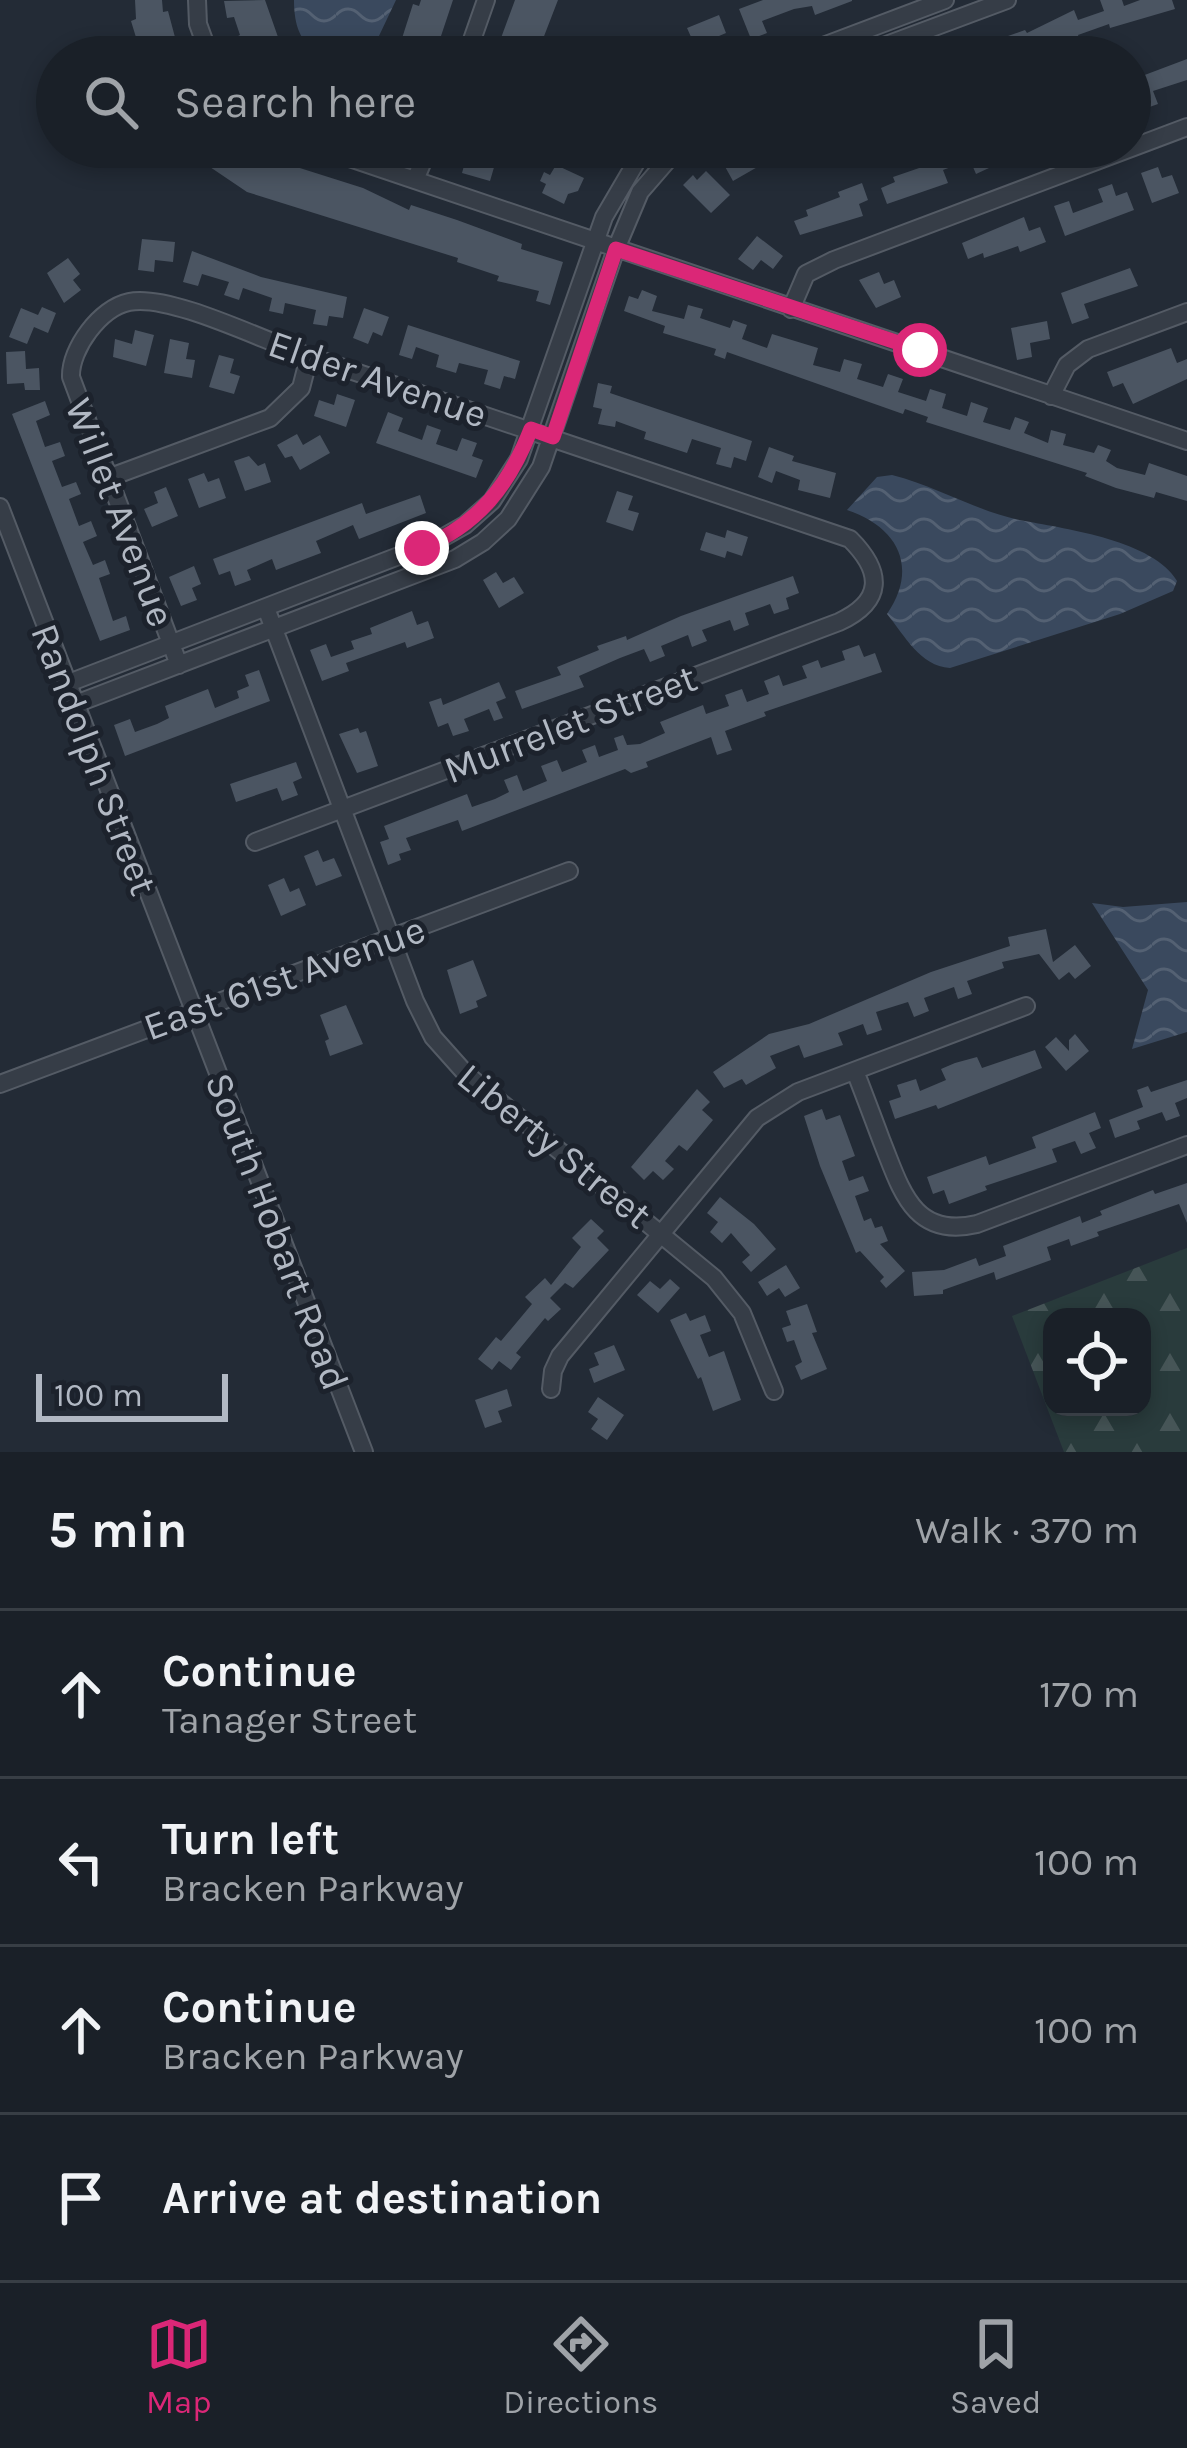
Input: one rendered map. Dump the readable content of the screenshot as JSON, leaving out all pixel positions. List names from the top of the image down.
{
  "streets": {
    "street": [
      "Elder Avenue",
      "Willet Avenue",
      "Murrelet Street",
      "Randolph Street",
      "East 61st Avenue",
      "Liberty Street",
      "South Hobart Road"
    ]
  },
  "crossings": [
    ["Elder Avenue", "Willet Avenue"],
    ["Elder Avenue", "Murrelet Street"],
    ["Murrelet Street", "Liberty Street"],
    ["Randolph Street", "East 61st Avenue"],
    ["Randolph Street", "South Hobart Road"],
    ["East 61st Avenue", "Liberty Street"],
    ["East 61st Avenue", "South Hobart Road"]
  ],
  "scale_bar": "100 m",
  "page": {
    "search": "Search here",
    "scale": "100 m",
    "heading": ["5 min", "Walk · 370 m"],
    "list": [
      ["Continue", "Tanager Street", "170 m"],
      ["Turn left", "Bracken Parkway", "100 m"],
      ["Continue", "Bracken Parkway", "100 m"],
      "Arrive at destination"
    ],
    "nav": ["Map", "Directions", "Saved"]
  }
}
